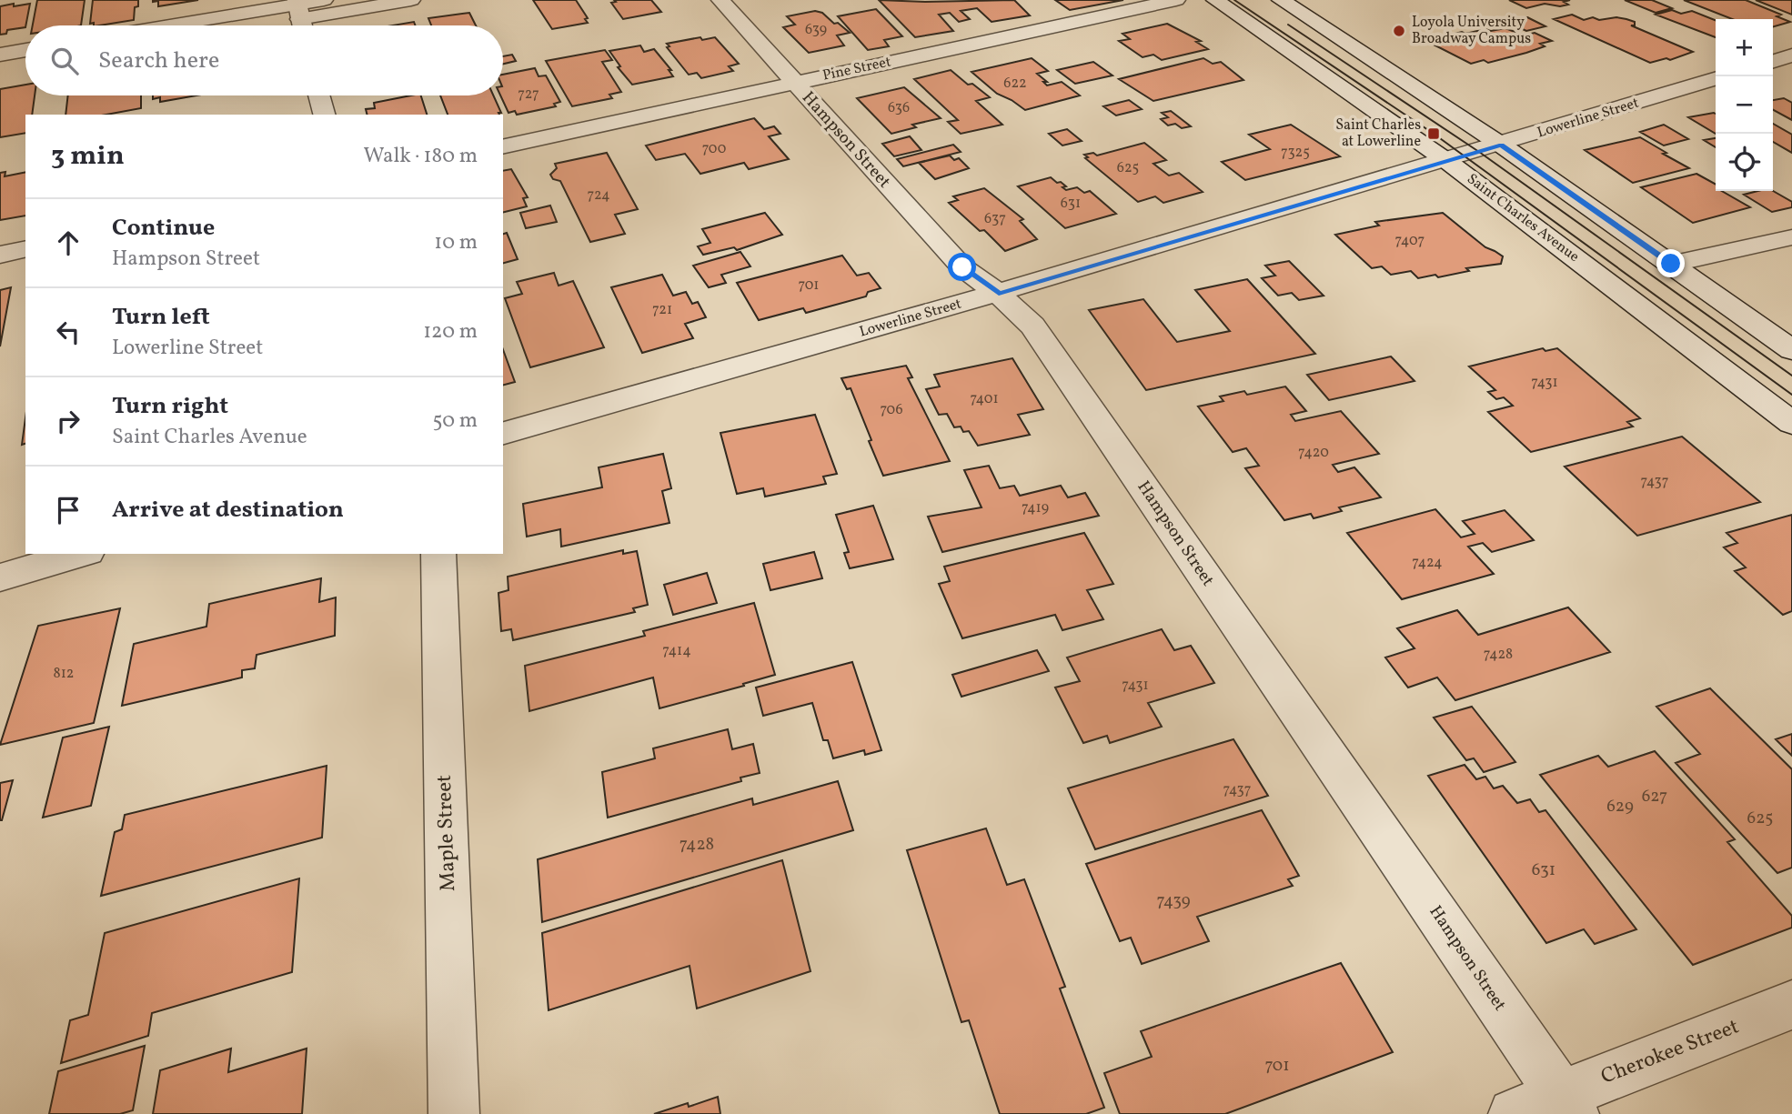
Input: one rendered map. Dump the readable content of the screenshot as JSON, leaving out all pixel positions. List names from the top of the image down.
{
  "streets": {
    "street": [
      "Pine Street",
      "Lowerline Street",
      "Hampson Street",
      "Saint Charles Avenue",
      "Maple Street",
      "Cherokee Street"
    ]
  },
  "crossings": [
    ["Pine Street", "Hampson Street"],
    ["Lowerline Street", "Hampson Street"],
    ["Lowerline Street", "Saint Charles Avenue"],
    ["Hampson Street", "Cherokee Street"]
  ],
  "places": {
    "other": ["Loyola University Broadway Campus"],
    "transit": ["Saint Charles at Lowerline"]
  },
  "house_numbers": [
    "639",
    "622",
    "727",
    "636",
    "700",
    "7325",
    "625",
    "724",
    "631",
    "637",
    "7407",
    "701",
    "721",
    "7431",
    "7401",
    "706",
    "7420",
    "7437",
    "7419",
    "7424",
    "7414",
    "7428",
    "812",
    "7431",
    "7437",
    "627",
    "629",
    "625",
    "7428",
    "631",
    "7439",
    "701"
  ],
  "page": {
    "map_buttons": ["+", "−"],
    "search": "Search here",
    "heading": ["3 min", "Walk · 180 m"],
    "list": [
      ["Continue", "Hampson Street", "10 m"],
      ["Turn left", "Lowerline Street", "120 m"],
      ["Turn right", "Saint Charles Avenue", "50 m"],
      "Arrive at destination"
    ]
  }
}
